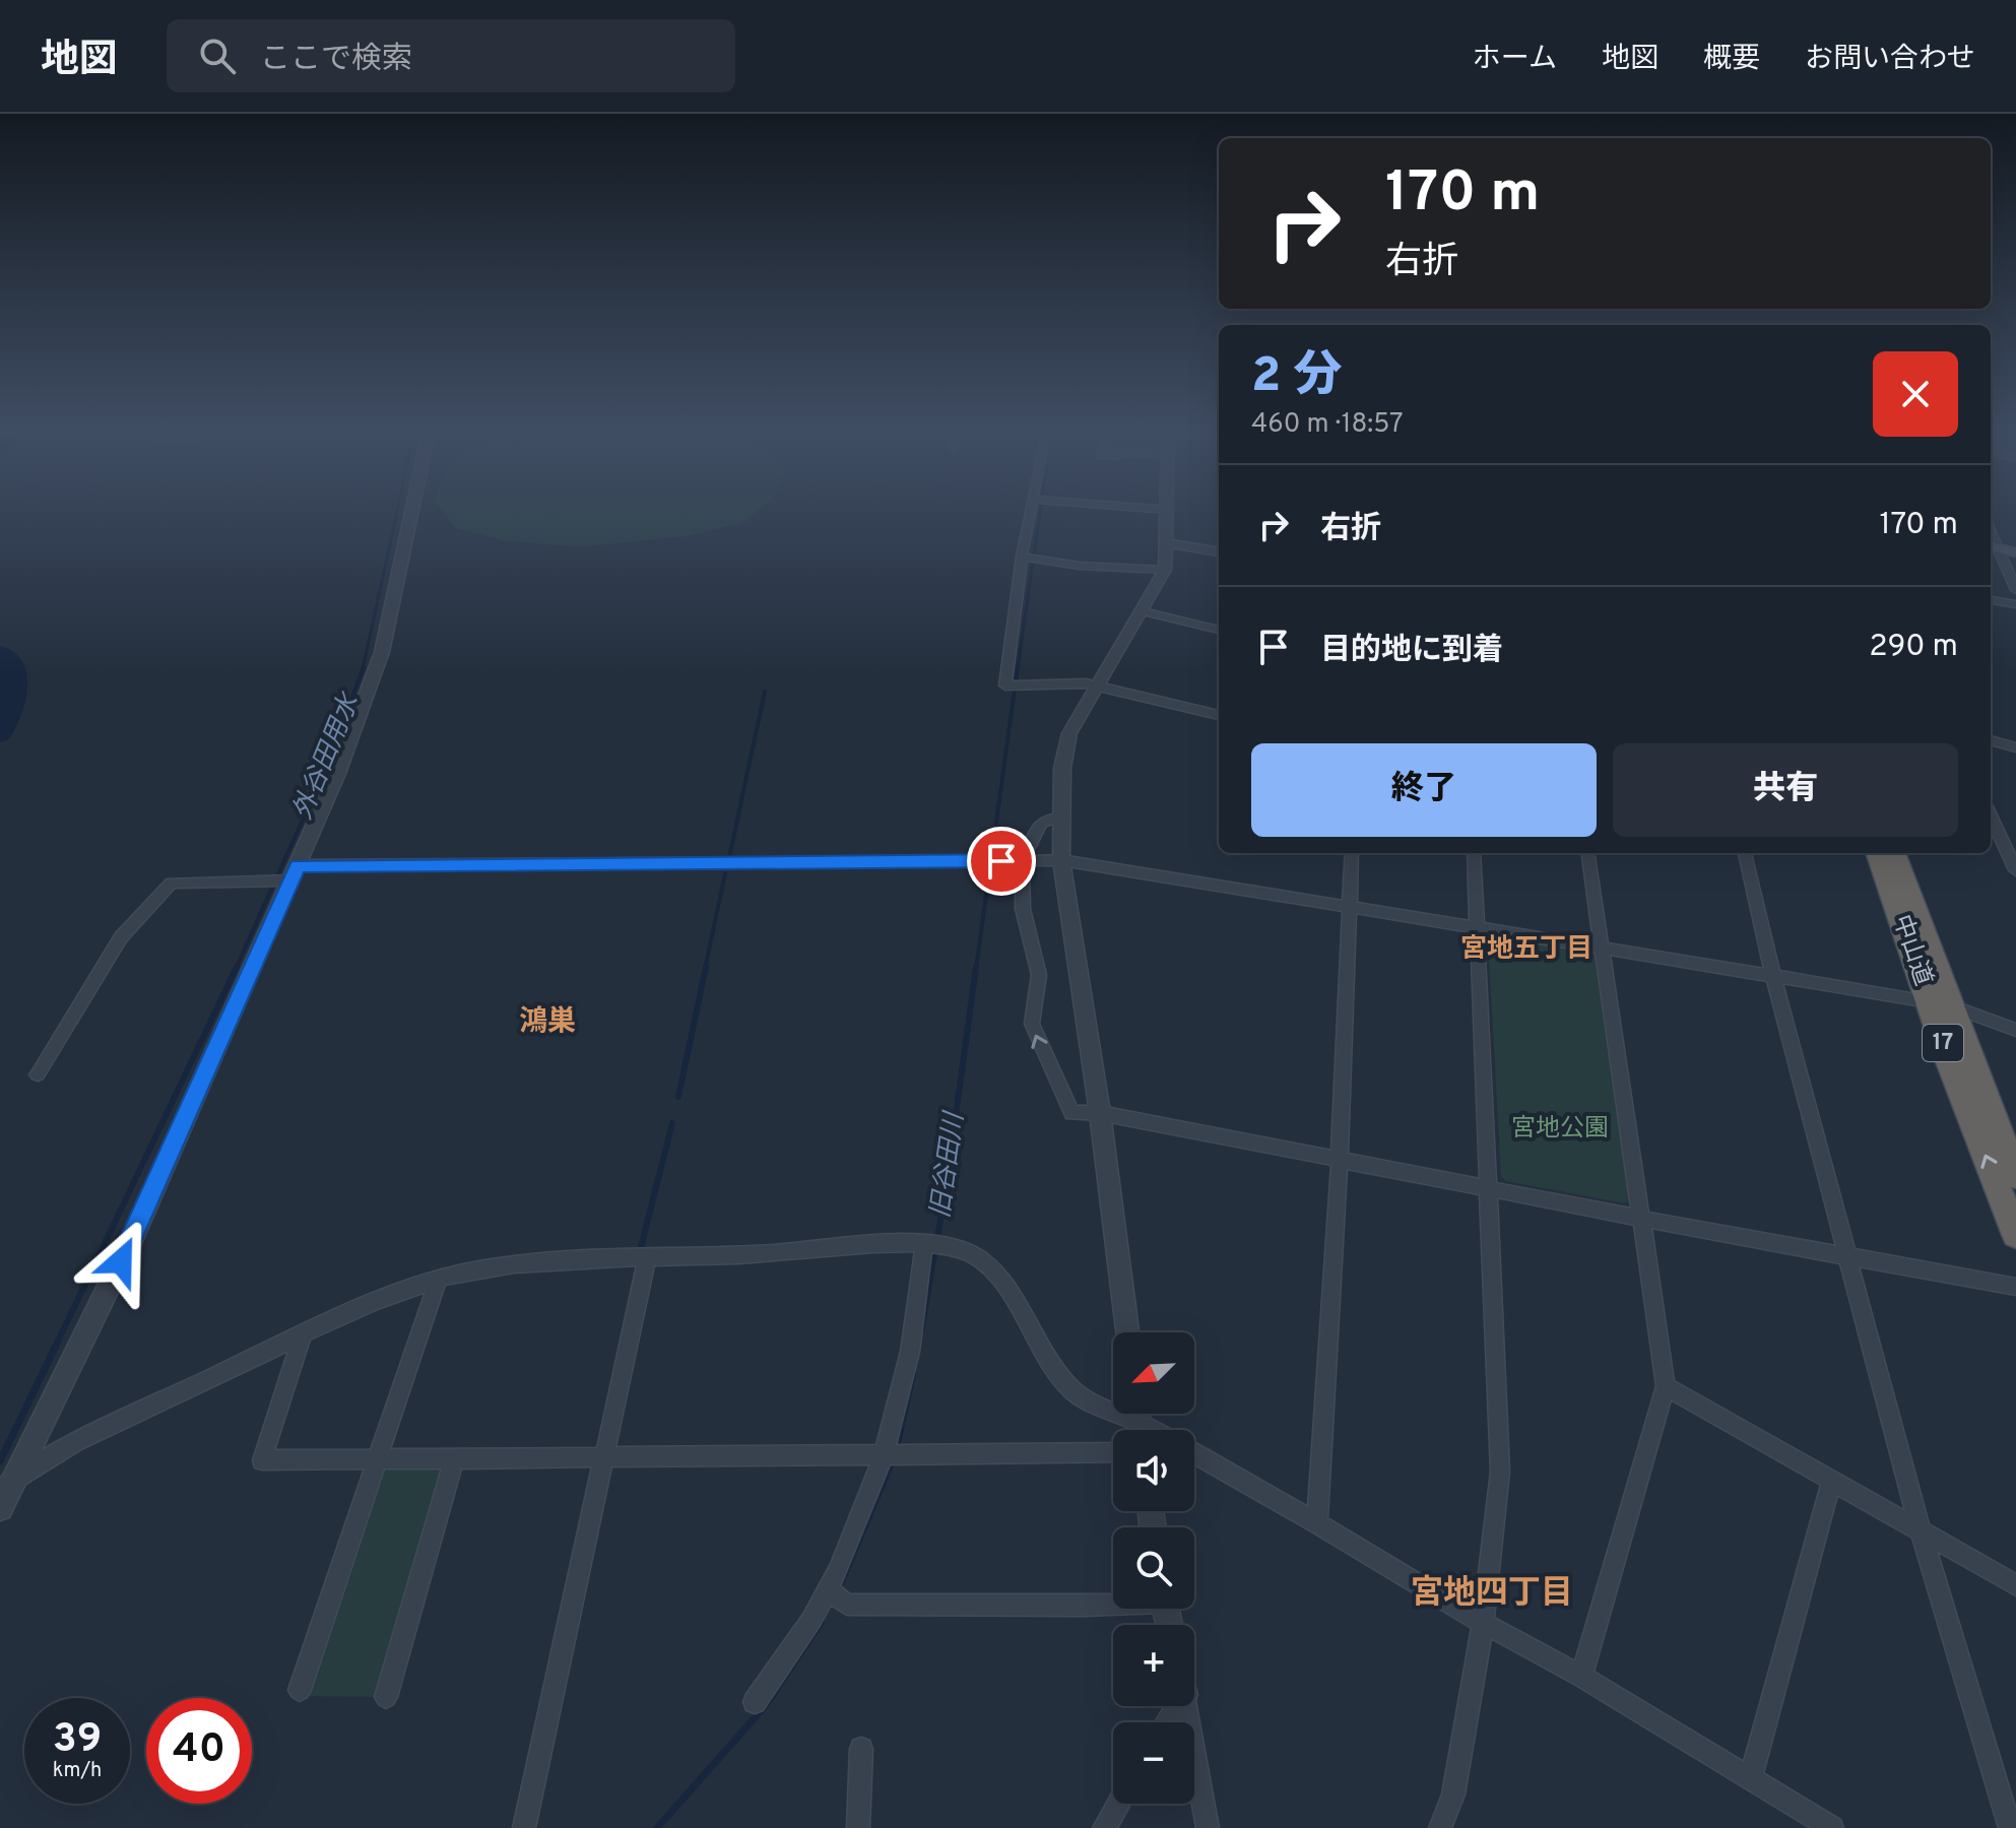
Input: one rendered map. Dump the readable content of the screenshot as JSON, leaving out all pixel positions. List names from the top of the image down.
{
  "streets": {
    "highway": ["中山道", "17"]
  },
  "districts": ["宮地五丁目", "鴻巣", "宮地四丁目"],
  "water": ["外谷田用水", "旧谷田川"],
  "parks": ["宮地公園"],
  "north": "bottom left",
  "page": {
    "header": "地図",
    "search": "ここで検索",
    "nav": [
      "ホーム",
      "地図",
      "概要",
      "お問い合わせ"
    ],
    "turn": ["170 m", "右折"],
    "heading": ["2 分", "460 m · 18:57"],
    "list": [
      {
        "name": "右折",
        "value": "170 m"
      },
      {
        "name": "目的地に到着",
        "value": "290 m"
      }
    ],
    "buttons": ["終了", "共有"],
    "map_buttons": ["+", "−"],
    "speed": "39 km/h",
    "limit": "40"
  }
}
